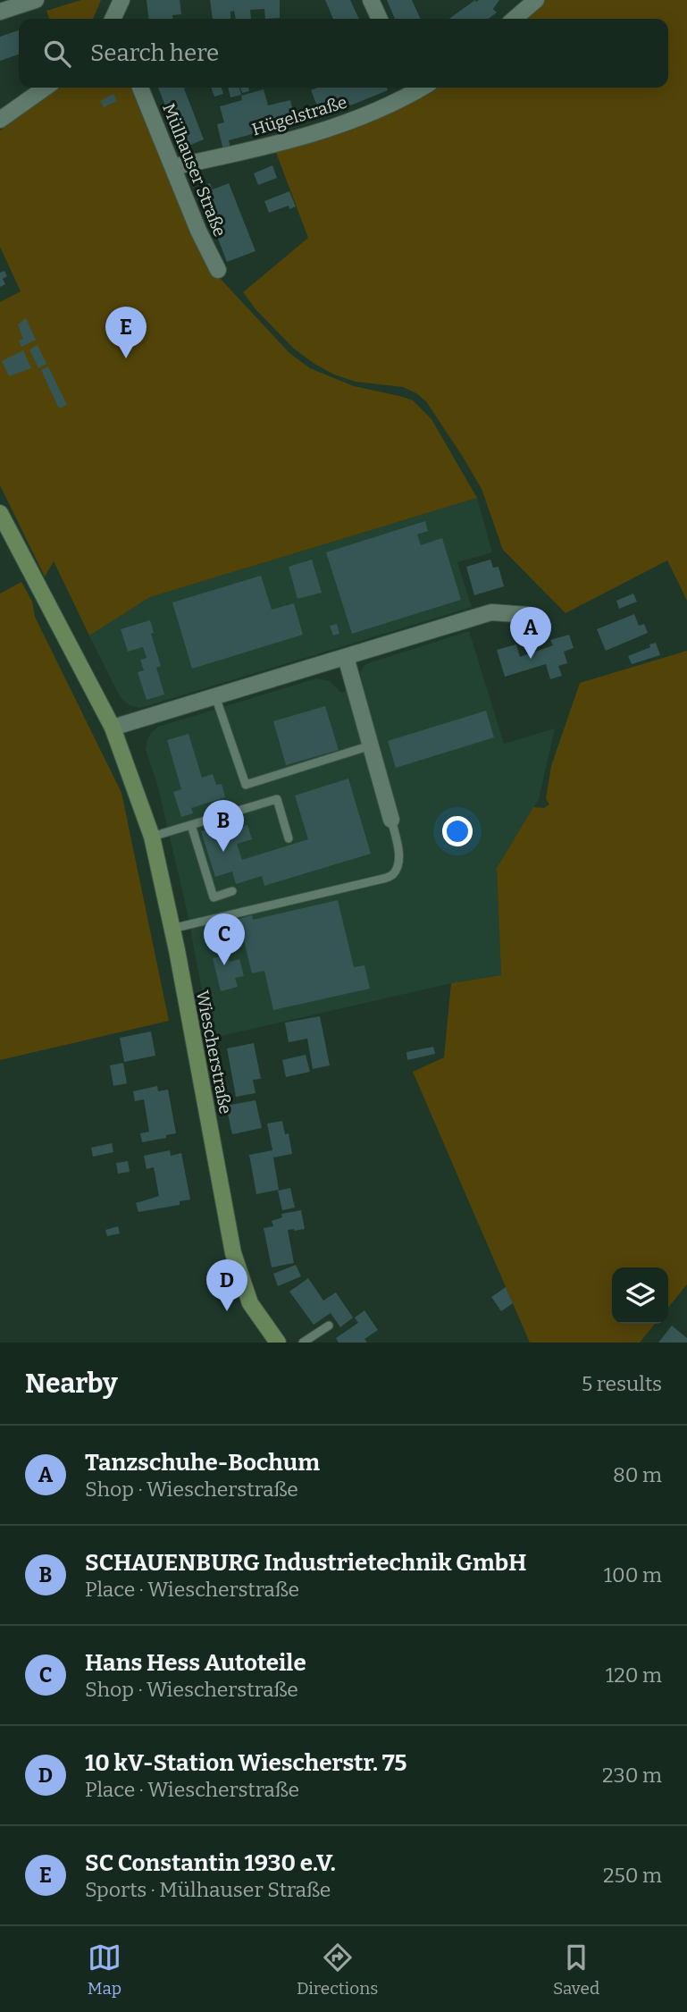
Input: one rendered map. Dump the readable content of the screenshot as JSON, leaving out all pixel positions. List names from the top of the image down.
{
  "streets": {
    "main road": ["Wiescherstraße"],
    "street": ["Hügelstraße", "Mülhauser Straße"]
  },
  "crossings": [
    ["Hügelstraße", "Mülhauser Straße"]
  ],
  "page": {
    "search": "Search here",
    "pins": [
      "E",
      "A",
      "B",
      "C",
      "D"
    ],
    "heading": ["Nearby", "5 results"],
    "list": [
      {
        "mark": "A",
        "name": "Tanzschuhe-Bochum",
        "note": "Shop · Wiescherstraße",
        "value": "80 m"
      },
      {
        "mark": "B",
        "name": "SCHAUENBURG Industrietechnik GmbH",
        "note": "Place · Wiescherstraße",
        "value": "100 m"
      },
      {
        "mark": "C",
        "name": "Hans Hess Autoteile",
        "note": "Shop · Wiescherstraße",
        "value": "120 m"
      },
      {
        "mark": "D",
        "name": "10 kV-Station Wiescherstr. 75",
        "note": "Place · Wiescherstraße",
        "value": "230 m"
      },
      {
        "mark": "E",
        "name": "SC Constantin 1930 e.V.",
        "note": "Sports · Mülhauser Straße",
        "value": "250 m"
      }
    ],
    "nav": ["Map", "Directions", "Saved"]
  }
}
